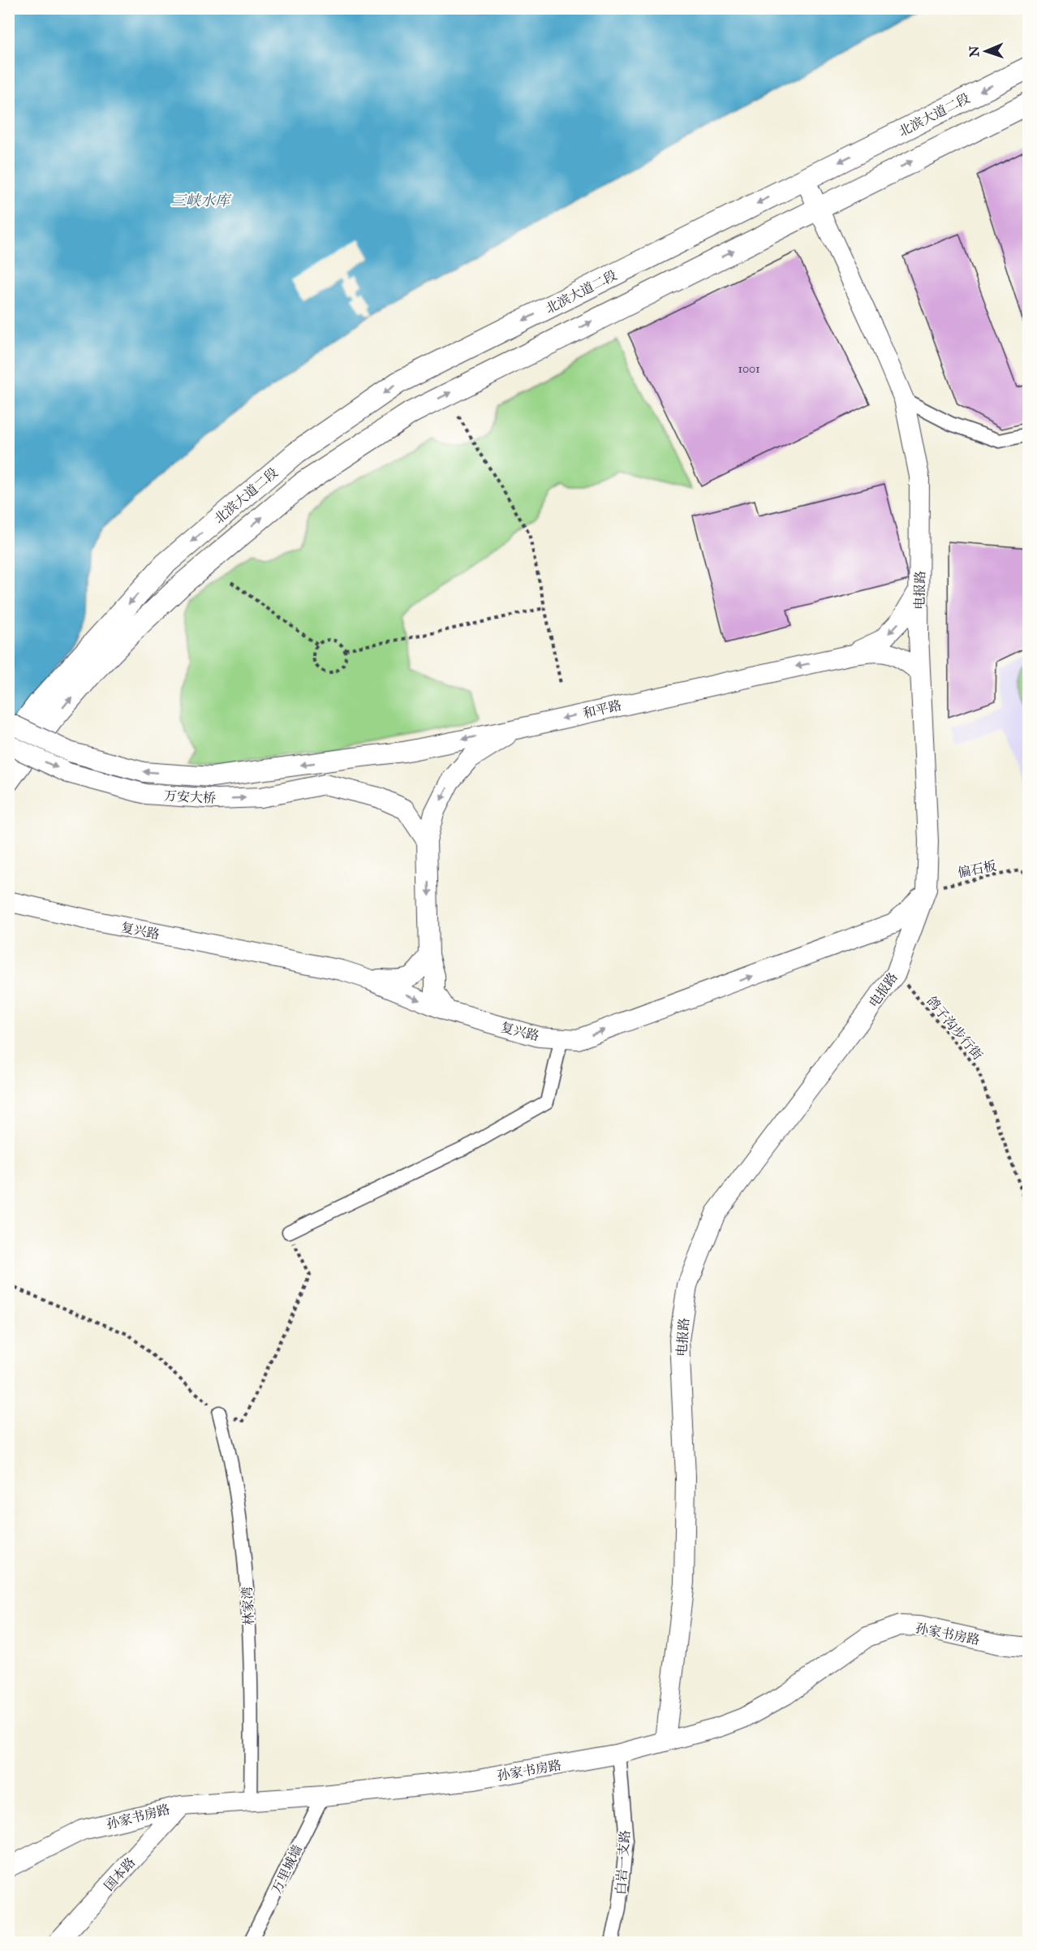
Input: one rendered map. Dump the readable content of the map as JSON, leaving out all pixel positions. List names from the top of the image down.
{
  "streets": {
    "main road": [
      "北滨大道二段",
      "电报路",
      "和平路",
      "万安大桥",
      "复兴路",
      "孙家书房路",
      "国本路"
    ],
    "street": ["林家湾", "白岩一支路", "万里城墙"],
    "path": ["偏石板", "鸽子沟步行街"]
  },
  "crossings": [
    ["北滨大道二段", "电报路"],
    ["北滨大道二段", "万安大桥"],
    ["电报路", "和平路"],
    ["电报路", "偏石板"],
    ["电报路", "复兴路"],
    ["电报路", "鸽子沟步行街"],
    ["电报路", "孙家书房路"],
    ["和平路", "万安大桥"],
    ["偏石板", "复兴路"],
    ["林家湾", "孙家书房路"],
    ["孙家书房路", "白岩一支路"],
    ["孙家书房路", "万里城墙"],
    ["孙家书房路", "国本路"]
  ],
  "one_way": ["和平路", "复兴路"],
  "water": ["三峡水库"],
  "house_numbers": ["1001"],
  "north": "left"
}
